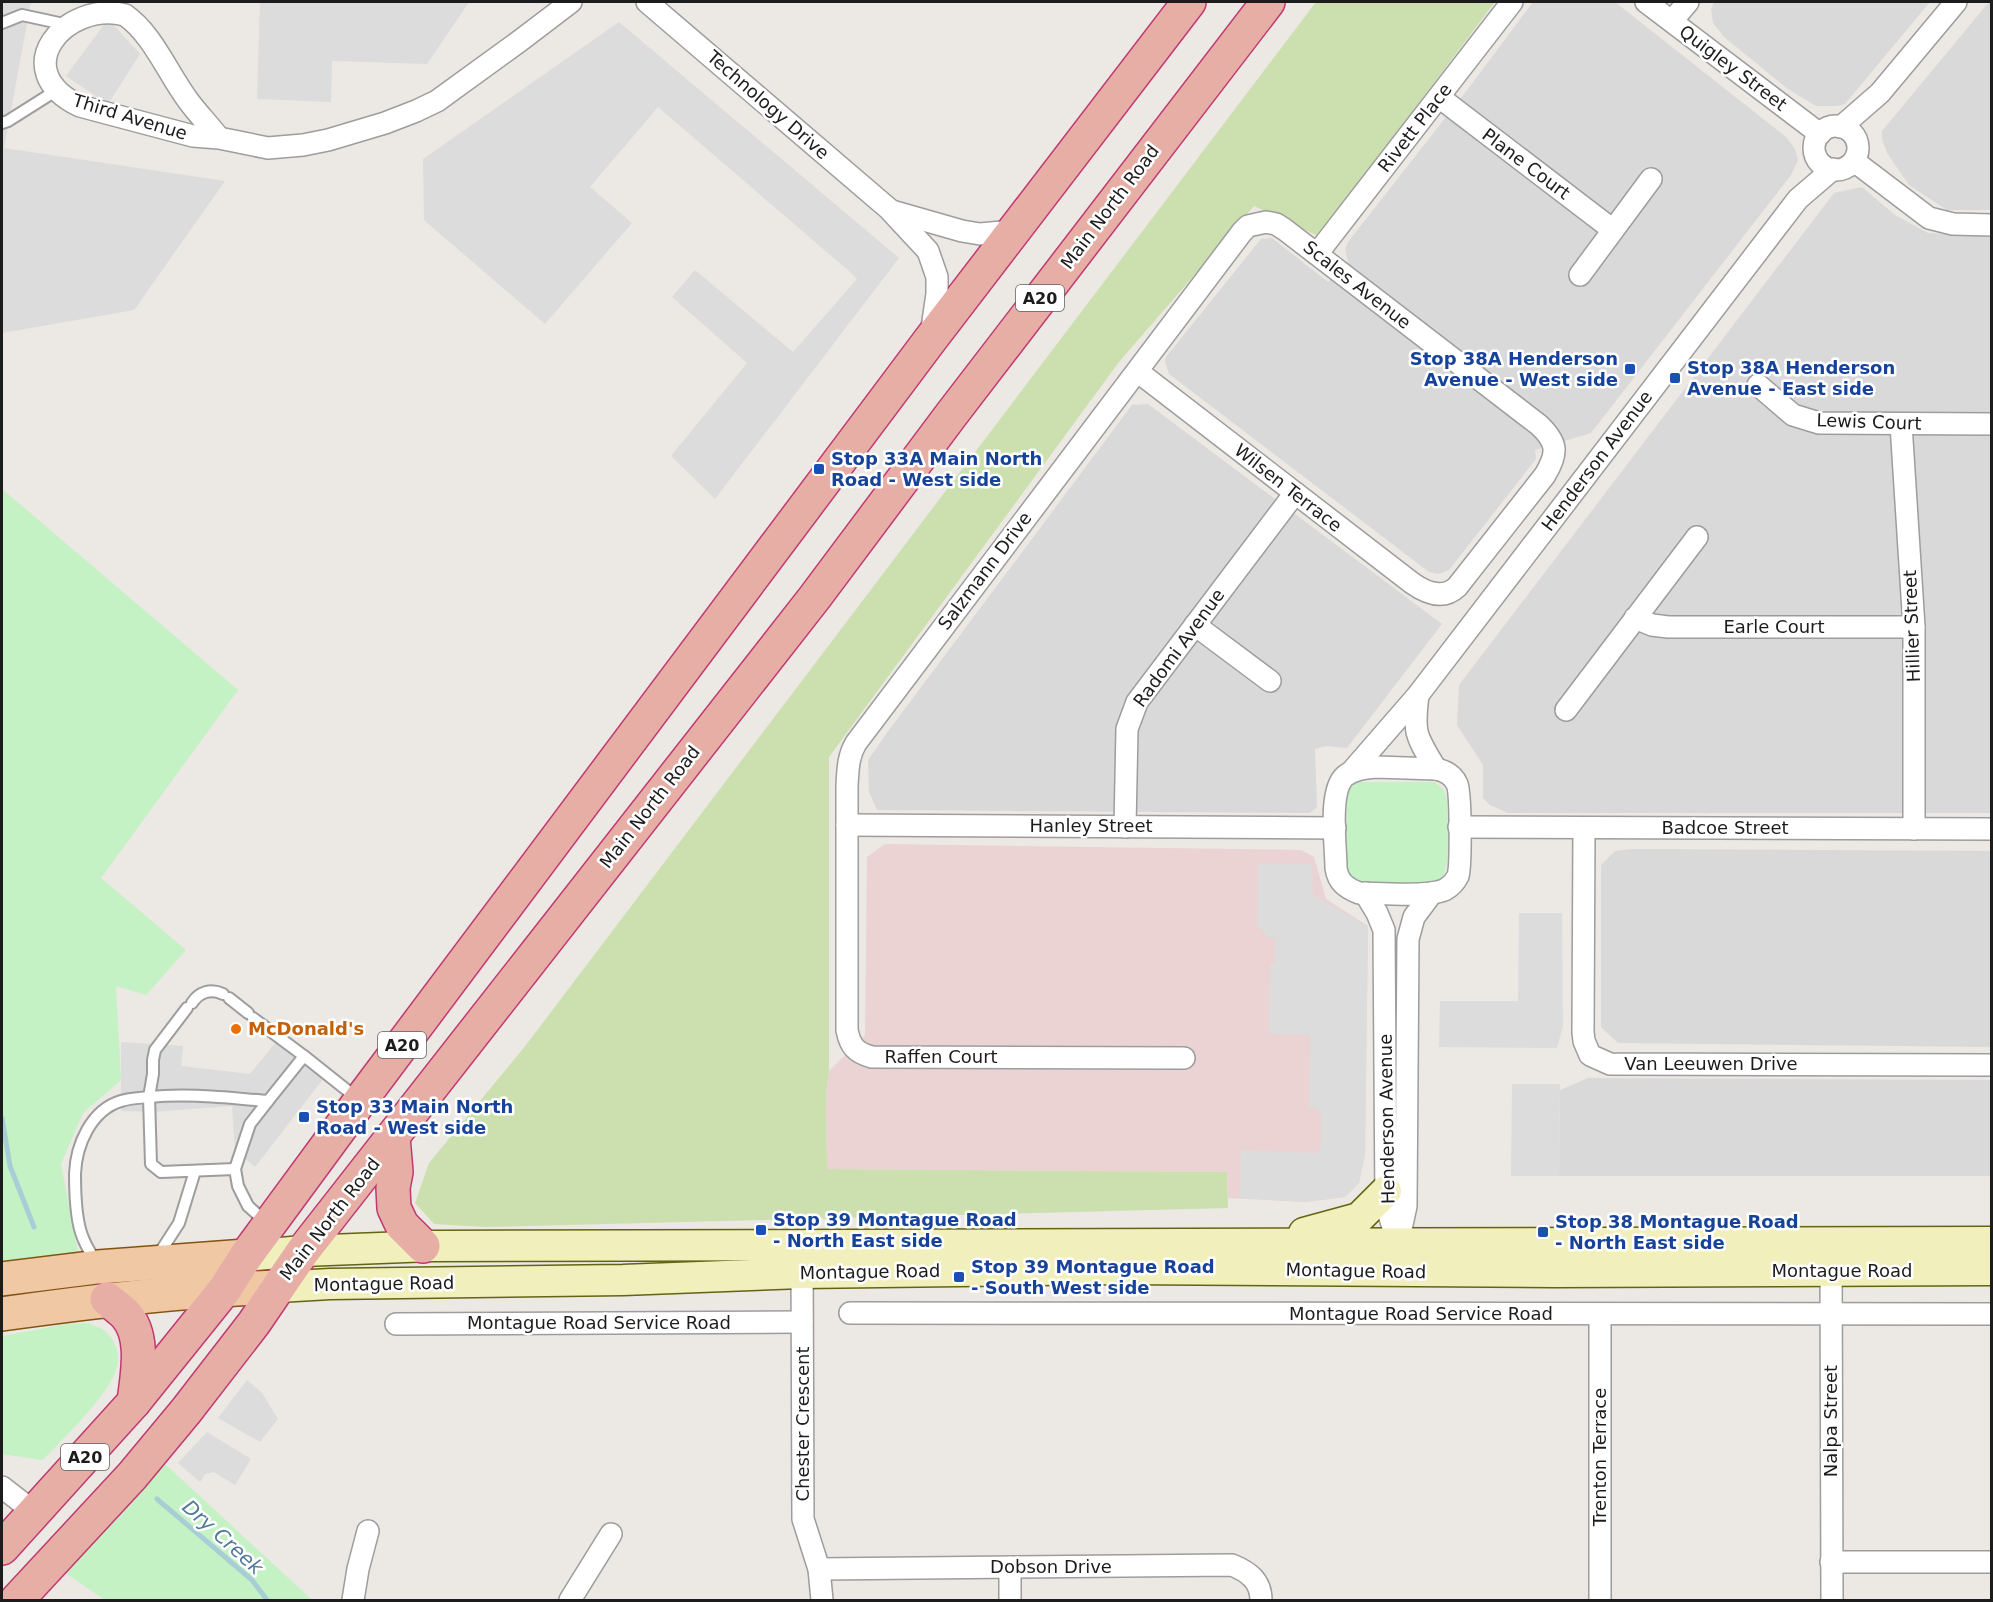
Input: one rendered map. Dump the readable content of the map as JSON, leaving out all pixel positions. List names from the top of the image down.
{
  "streets": {
    "highway": ["Main North Road", "A20"],
    "main road": ["Montague Road"],
    "street": [
      "Quigley Street",
      "Technology Drive",
      "Third Avenue",
      "Rivett Place",
      "Plane Court",
      "Scales Avenue",
      "Lewis Court",
      "Henderson Avenue",
      "Wilsen Terrace",
      "Salzmann Drive",
      "Hillier Street",
      "Earle Court",
      "Radomi Avenue",
      "Hanley Street",
      "Badcoe Street",
      "Raffen Court",
      "Van Leeuwen Drive",
      "Montague Road Service Road",
      "Nalpa Street",
      "Chester Crescent",
      "Trenton Terrace",
      "Dobson Drive"
    ]
  },
  "crossings": [
    ["Quigley Street", "Henderson Avenue"],
    ["Technology Drive", "A20"],
    ["Rivett Place", "Plane Court"],
    ["Rivett Place", "Scales Avenue"],
    ["Main North Road", "Montague Road"],
    ["Scales Avenue", "Wilsen Terrace"],
    ["Scales Avenue", "Salzmann Drive"],
    ["A20", "Montague Road"],
    ["Lewis Court", "Hillier Street"],
    ["Henderson Avenue", "Hanley Street"],
    ["Henderson Avenue", "Badcoe Street"],
    ["Henderson Avenue", "Montague Road"],
    ["Wilsen Terrace", "Salzmann Drive"],
    ["Wilsen Terrace", "Radomi Avenue"],
    ["Salzmann Drive", "Hanley Street"],
    ["Salzmann Drive", "Raffen Court"],
    ["Hillier Street", "Earle Court"],
    ["Hillier Street", "Badcoe Street"],
    ["Radomi Avenue", "Hanley Street"],
    ["Hanley Street", "Badcoe Street"],
    ["Hanley Street", "Raffen Court"],
    ["Badcoe Street", "Van Leeuwen Drive"],
    ["Montague Road", "Nalpa Street"],
    ["Montague Road", "Chester Crescent"],
    ["Montague Road Service Road", "Nalpa Street"],
    ["Montague Road Service Road", "Chester Crescent"],
    ["Montague Road Service Road", "Trenton Terrace"],
    ["Chester Crescent", "Dobson Drive"]
  ],
  "water": ["Dry Creek"],
  "places": {
    "transit": [
      "Stop 38A Henderson Avenue - West side",
      "Stop 38A Henderson Avenue - East side",
      "Stop 33A Main North Road - West side",
      "Stop 33 Main North Road - West side",
      "Stop 39 Montague Road - North East side",
      "Stop 38 Montague Road - North East side",
      "Stop 39 Montague Road - South West side"
    ],
    "other": ["McDonald's"]
  }
}
